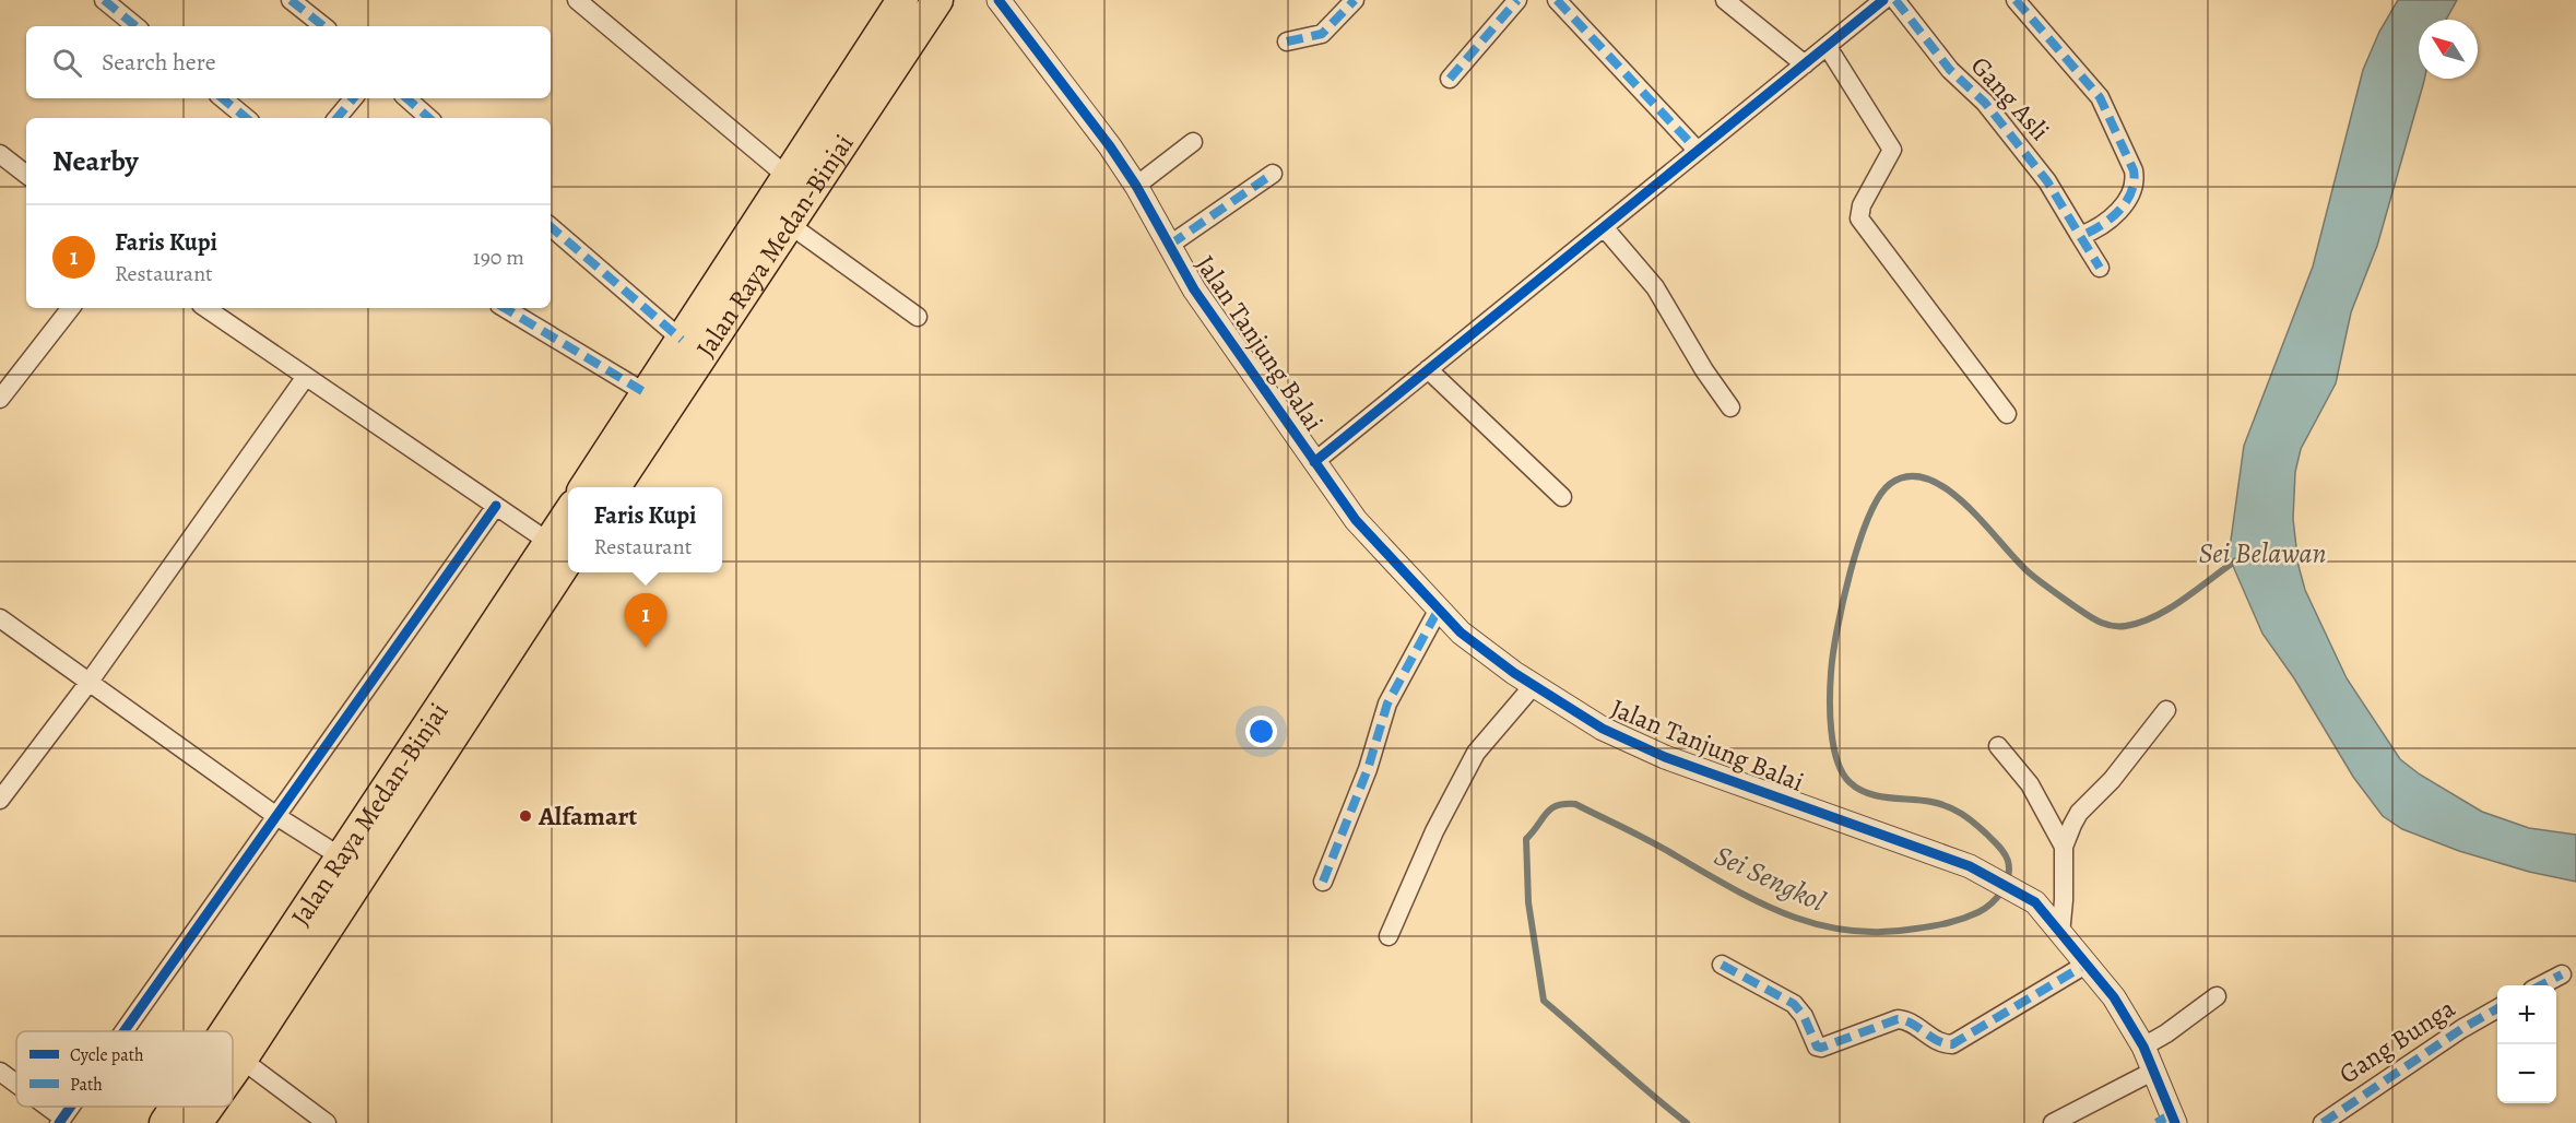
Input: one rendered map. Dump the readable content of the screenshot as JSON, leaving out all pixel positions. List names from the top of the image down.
{
  "streets": {
    "highway": ["Jalan Raya Medan-Binjai"],
    "street": ["Gang Asli", "Jalan Tanjung Balai", "Gang Bunga"]
  },
  "water": ["Sei Belawan", "Sei Sengkol"],
  "places": ["Alfamart"],
  "legend": ["Cycle path", "Path"],
  "north": "top left",
  "page": {
    "search": "Search here",
    "heading": "Nearby",
    "list": [
      {
        "mark": "1",
        "name": "Faris Kupi",
        "note": "Restaurant",
        "value": "190 m"
      }
    ],
    "popup": ["Faris Kupi", "Restaurant"],
    "pins": "1",
    "map_buttons": ["+", "−"]
  }
}
